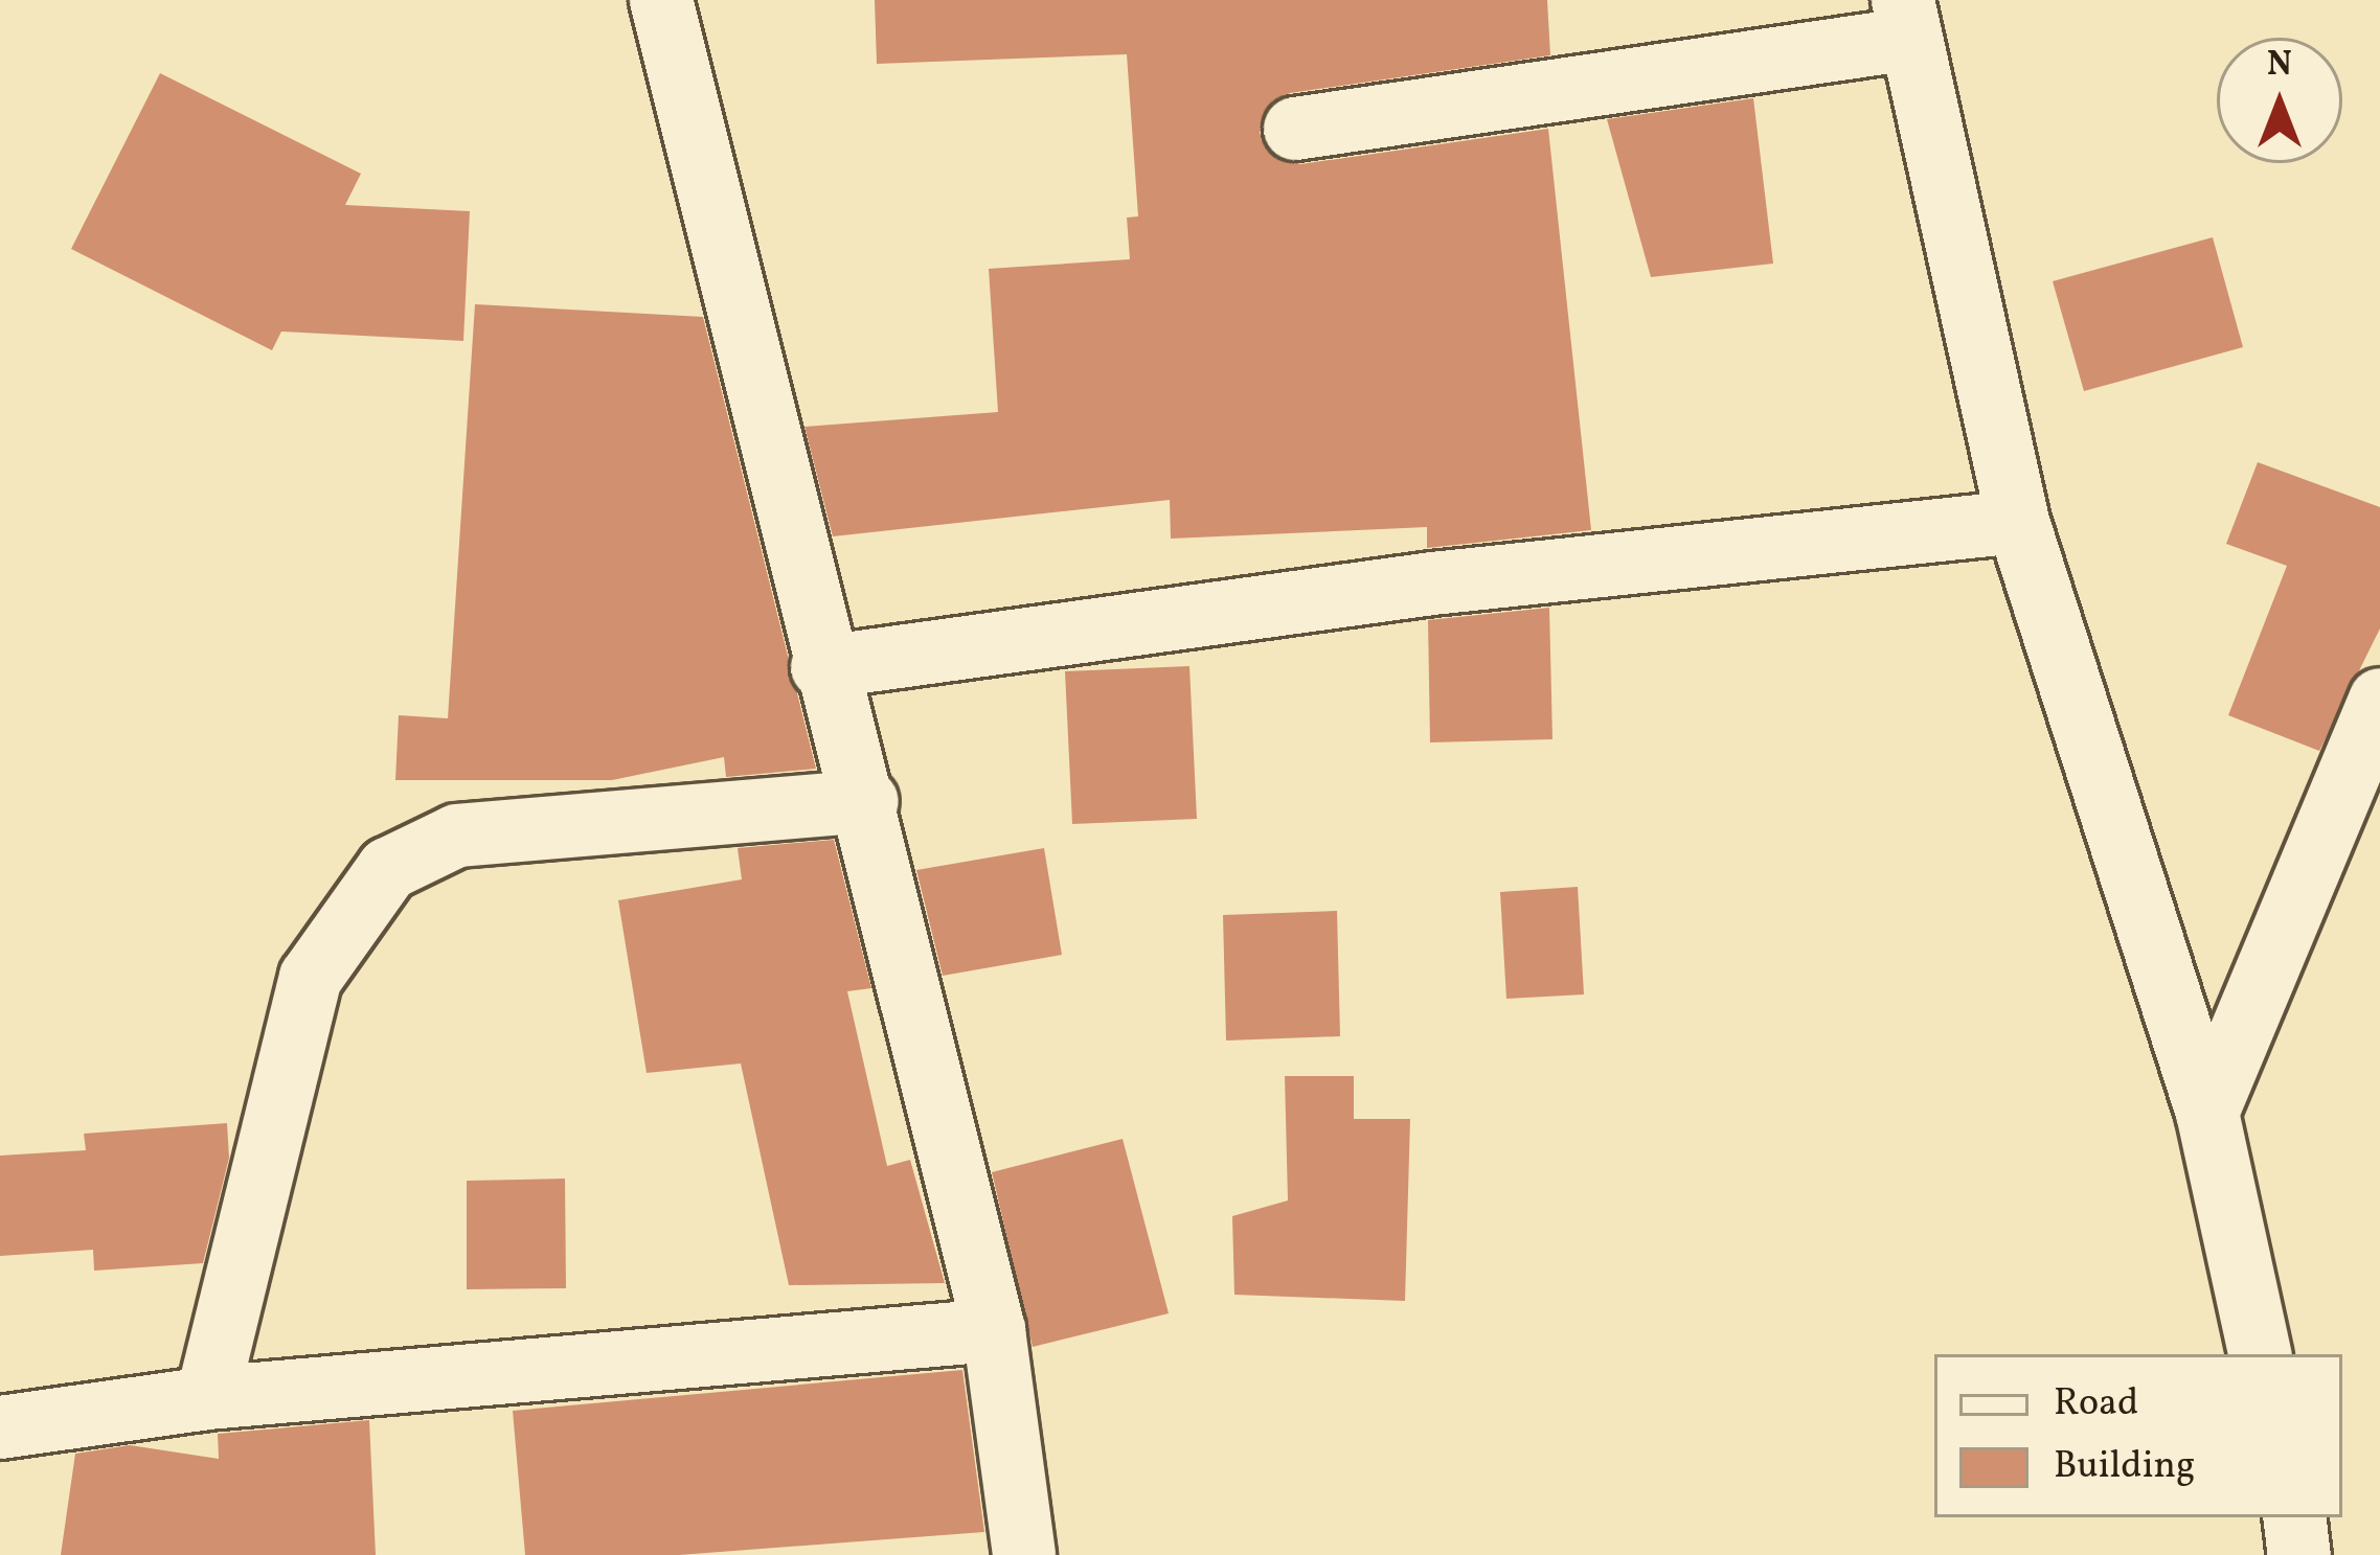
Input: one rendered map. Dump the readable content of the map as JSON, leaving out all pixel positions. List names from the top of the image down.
{
  "legend": ["Road", "Building"],
  "north": "top"
}
